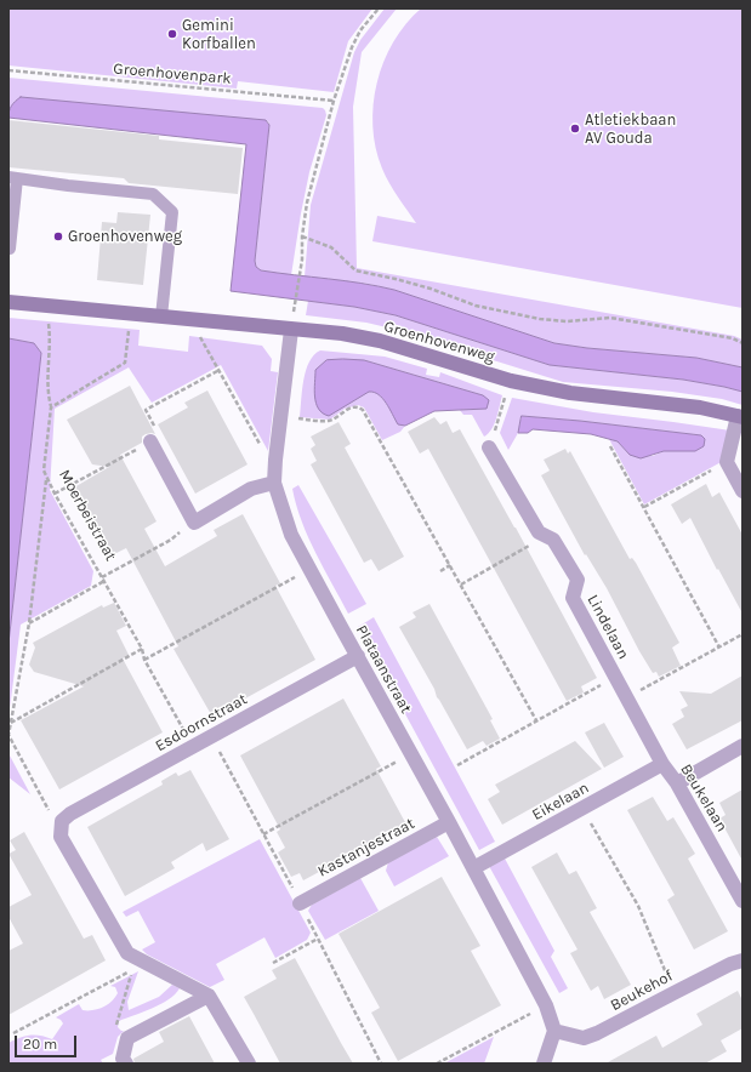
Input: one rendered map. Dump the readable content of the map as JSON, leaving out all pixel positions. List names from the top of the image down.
{
  "streets": {
    "street": [
      "Groenhovenweg",
      "Lindelaan",
      "Plataanstraat",
      "Esdoornstraat",
      "Beukelaan",
      "Eikelaan",
      "Kastanjestraat",
      "Beukehof"
    ],
    "path": ["Groenhovenpark", "Moerbeistraat"]
  },
  "crossings": [
    ["Groenhovenweg", "Moerbeistraat"],
    ["Groenhovenweg", "Plataanstraat"],
    ["Moerbeistraat", "Esdoornstraat"],
    ["Lindelaan", "Beukelaan"],
    ["Lindelaan", "Eikelaan"],
    ["Plataanstraat", "Esdoornstraat"],
    ["Plataanstraat", "Eikelaan"],
    ["Plataanstraat", "Kastanjestraat"],
    ["Plataanstraat", "Beukehof"],
    ["Beukelaan", "Eikelaan"]
  ],
  "places": ["Gemini Korfballen", "Atletiekbaan AV Gouda", "Groenhovenweg"],
  "scale_bar": "20 m"
}
